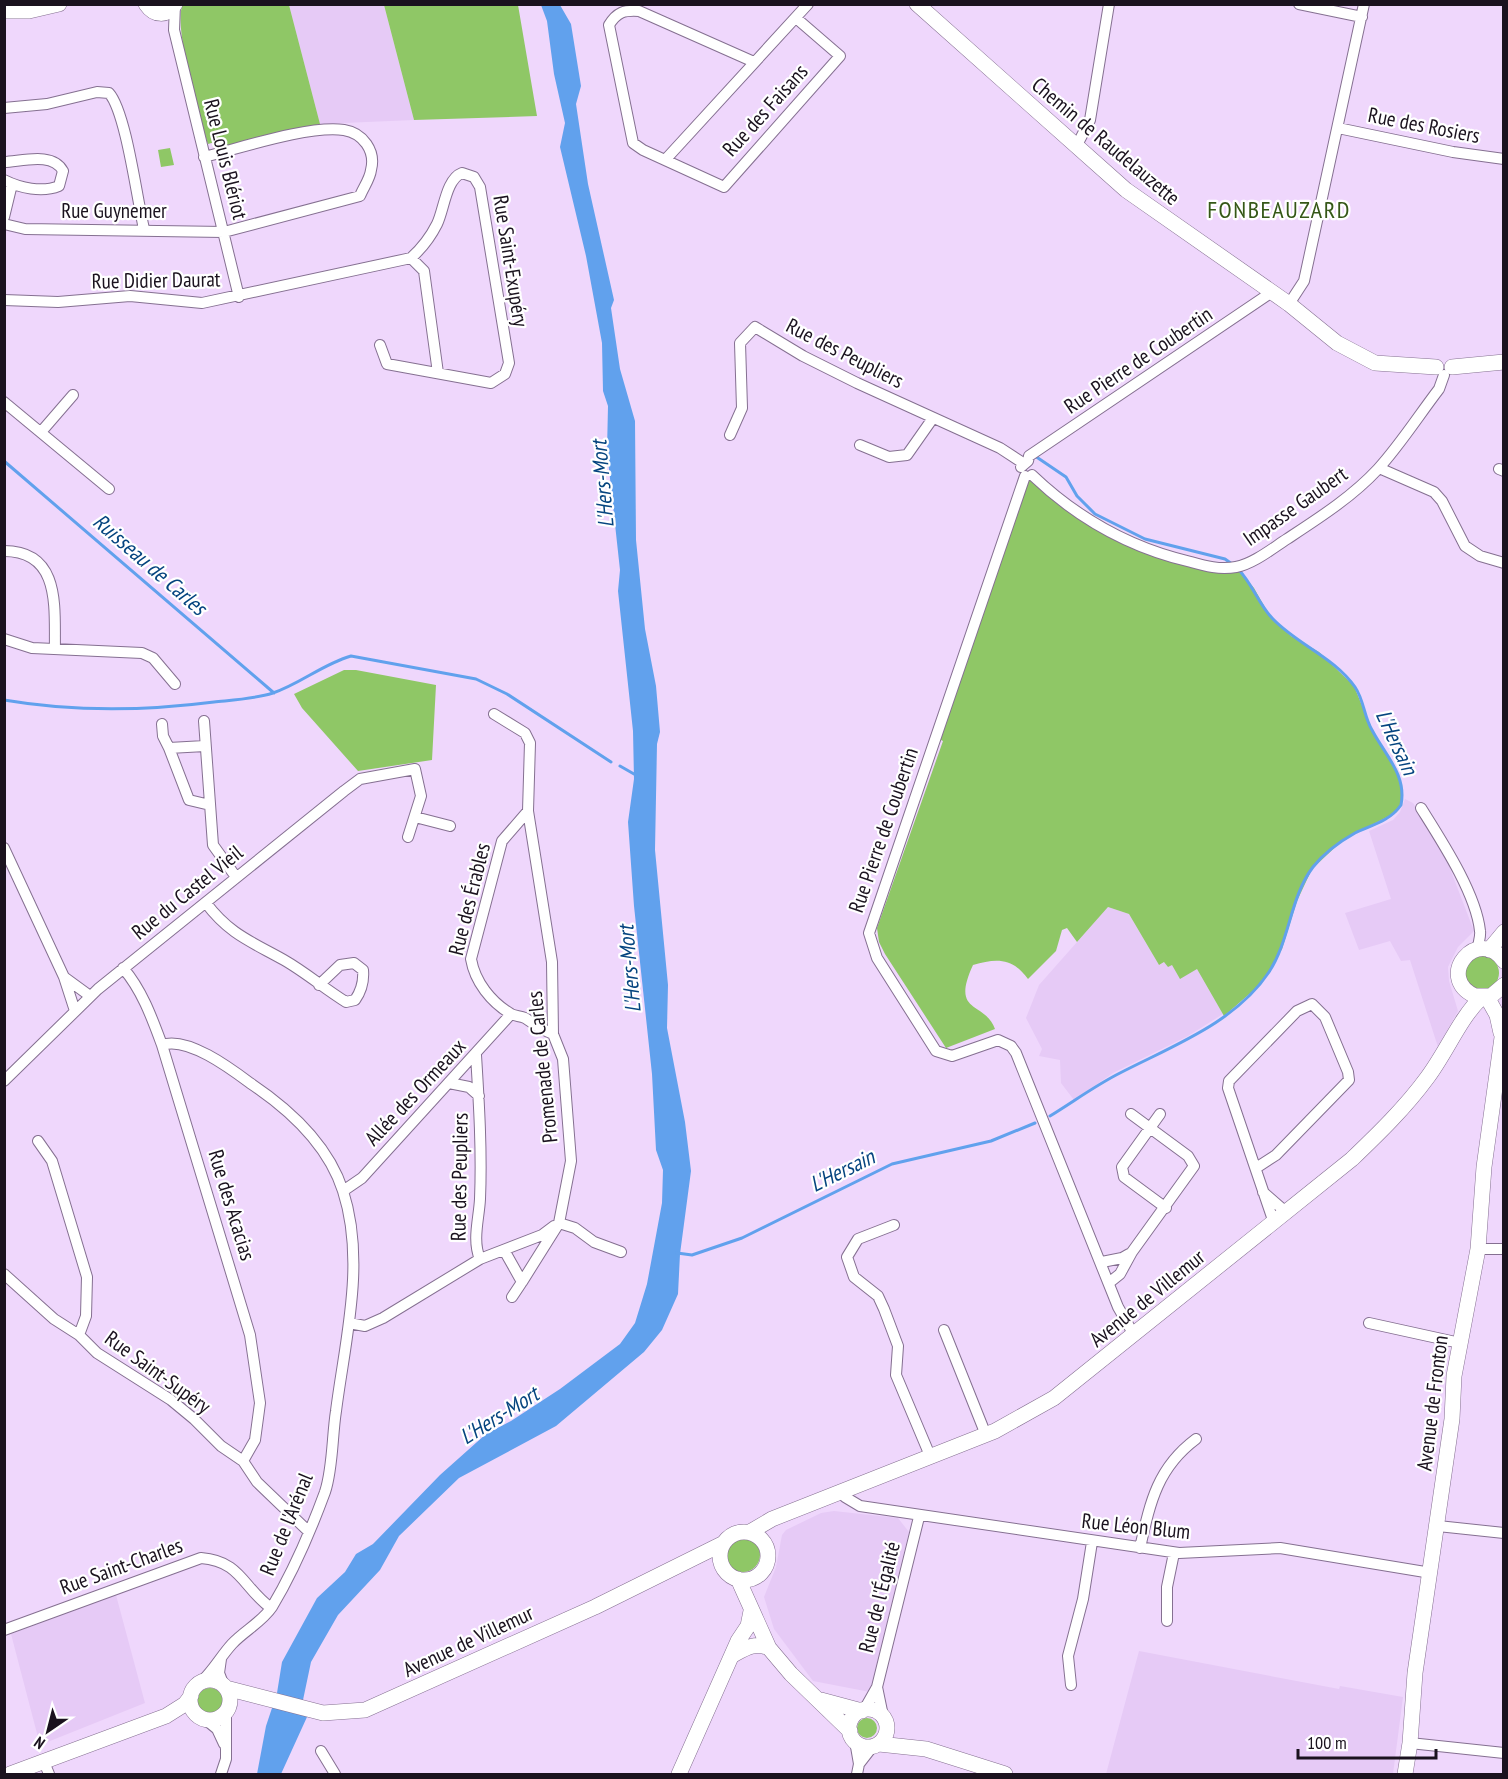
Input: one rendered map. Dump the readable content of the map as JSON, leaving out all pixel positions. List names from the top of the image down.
{
  "streets": {
    "main road": ["Chemin de Raudelauzette", "Avenue de Villemur", "Avenue de Fronton"],
    "street": [
      "Rue des Faisans",
      "Rue des Rosiers",
      "Rue Louis Blériot",
      "Rue Guynemer",
      "Rue Saint-Exupéry",
      "Rue Didier Daurat",
      "Rue des Peupliers",
      "Rue Pierre de Coubertin",
      "Impasse Gaubert",
      "Rue du Castel Vieil",
      "Rue des Érables",
      "Promenade de Carles",
      "Allée des Ormeaux",
      "Rue des Acacias",
      "Rue Saint-Supéry",
      "Rue de l'Arénal",
      "Rue Léon Blum",
      "Rue Saint-Charles",
      "Rue de l'Égalité"
    ]
  },
  "crossings": [
    ["Chemin de Raudelauzette", "Rue Pierre de Coubertin"],
    ["Chemin de Raudelauzette", "Impasse Gaubert"],
    ["Rue Louis Blériot", "Rue Guynemer"],
    ["Rue Louis Blériot", "Rue Didier Daurat"],
    ["Rue Saint-Exupéry", "Rue Didier Daurat"],
    ["Rue des Peupliers", "Rue Pierre de Coubertin"],
    ["Rue des Peupliers", "Allée des Ormeaux"],
    ["Rue Pierre de Coubertin", "Impasse Gaubert"],
    ["Rue Pierre de Coubertin", "Avenue de Villemur"],
    ["Rue du Castel Vieil", "Rue des Acacias"],
    ["Rue des Érables", "Promenade de Carles"],
    ["Rue des Érables", "Allée des Ormeaux"],
    ["Allée des Ormeaux", "Rue de l'Arénal"],
    ["Rue des Acacias", "Rue Saint-Supéry"],
    ["Rue des Acacias", "Rue de l'Arénal"],
    ["Avenue de Villemur", "Avenue de Fronton"],
    ["Avenue de Villemur", "Rue de l'Arénal"],
    ["Avenue de Villemur", "Rue Léon Blum"],
    ["Rue Saint-Supéry", "Rue de l'Arénal"],
    ["Avenue de Fronton", "Rue Léon Blum"],
    ["Rue de l'Arénal", "Rue Saint-Charles"],
    ["Rue Léon Blum", "Rue de l'Égalité"]
  ],
  "districts": ["FONBEAUZARD"],
  "water": ["L'Hers-Mort", "Ruisseau de Carles", "L'Hersain"],
  "scale_bar": "100 m",
  "north": "bottom left"
}
